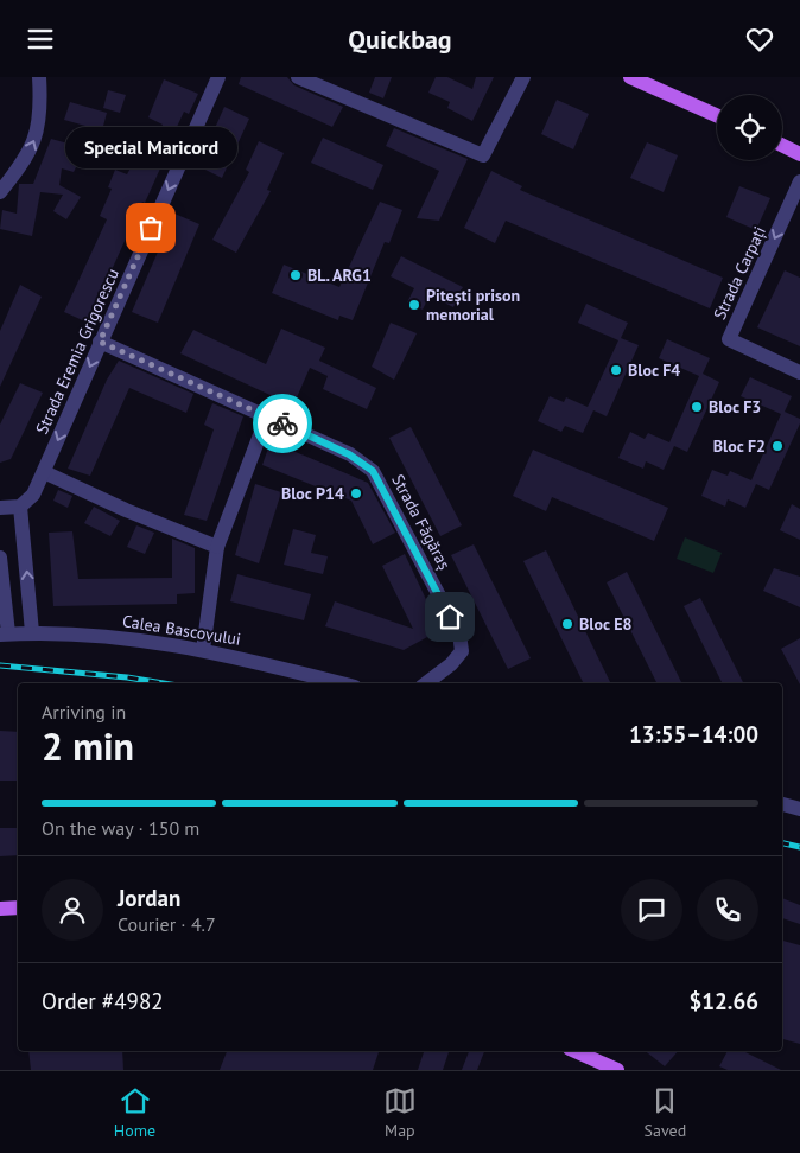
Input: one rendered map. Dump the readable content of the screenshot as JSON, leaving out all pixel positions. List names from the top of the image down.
{
  "streets": {
    "street": [
      "Strada Carpați",
      "Strada Eremia Grigorescu",
      "Strada Făgăraș",
      "Calea Bascovului"
    ]
  },
  "crossings": [
    ["Strada Eremia Grigorescu", "Strada Făgăraș"]
  ],
  "one_way": ["Strada Eremia Grigorescu"],
  "places": [
    "Special Maricord",
    "BL. ARG1",
    "Pitești prison memorial",
    "Bloc F4",
    "Bloc F3",
    "Bloc F2",
    "Bloc P14",
    "Bloc E8"
  ],
  "page": {
    "header": "Quickbag",
    "bubble": "Special Maricord",
    "heading": ["2 min", "Arriving in", "13:55–14:00"],
    "panel": [
      "Jordan",
      "Courier · 4.7",
      "Order #4982",
      "$12.66"
    ],
    "bar": "On the way · 150 m",
    "tabs": ["Home", "Map", "Saved"]
  }
}
